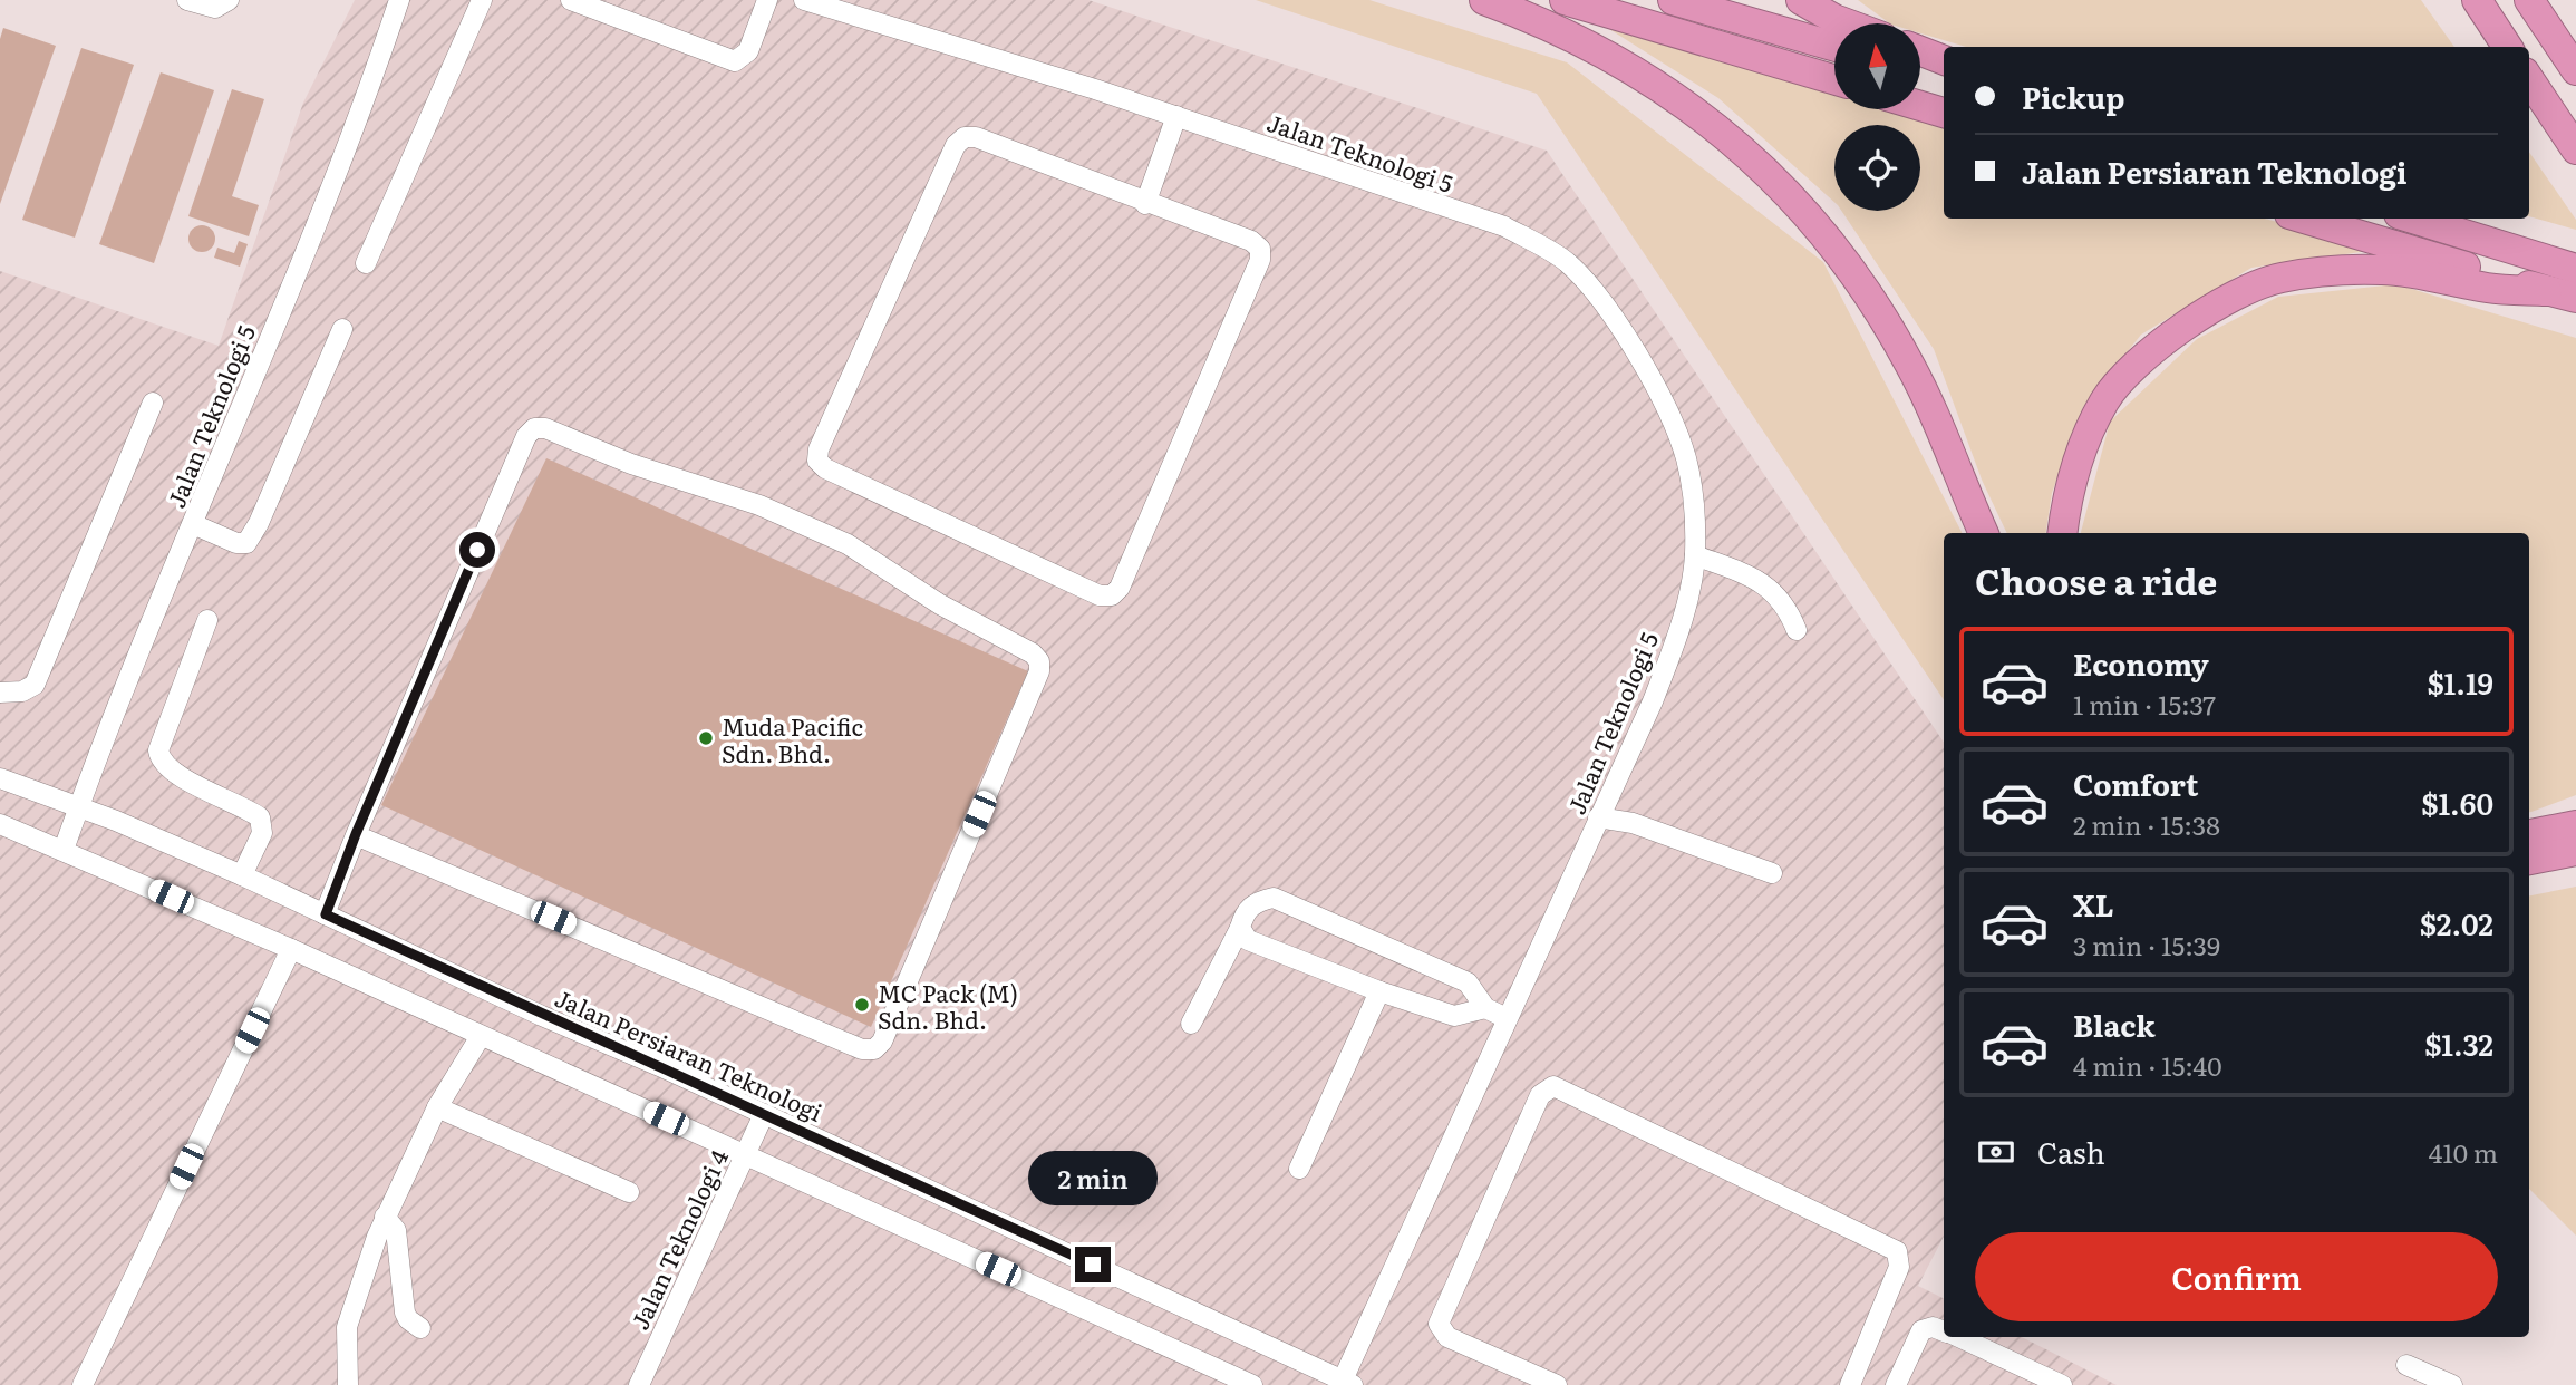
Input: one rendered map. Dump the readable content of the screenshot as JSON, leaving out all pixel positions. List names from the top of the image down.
{
  "streets": {
    "street": ["Jalan Teknologi 5", "Jalan Persiaran Teknologi", "Jalan Teknologi 4"]
  },
  "crossings": [
    ["Jalan Teknologi 5", "Jalan Persiaran Teknologi"],
    ["Jalan Persiaran Teknologi", "Jalan Teknologi 4"]
  ],
  "places": ["Muda Pacific Sdn. Bhd.", "MC Pack (M) Sdn. Bhd."],
  "north": "top",
  "page": {
    "banner": ["Pickup", "Jalan Persiaran Teknologi"],
    "heading": "Choose a ride",
    "list": [
      {
        "name": "Economy",
        "note": "1 min · 15:37",
        "value": "$1.19"
      },
      {
        "name": "Comfort",
        "note": "2 min · 15:38",
        "value": "$1.60"
      },
      {
        "name": "XL",
        "note": "3 min · 15:39",
        "value": "$2.02"
      },
      {
        "name": "Black",
        "note": "4 min · 15:40",
        "value": "$1.32"
      }
    ],
    "pay": ["Cash", "410 m"],
    "bubble": "2 min",
    "buttons": "Confirm"
  }
}
